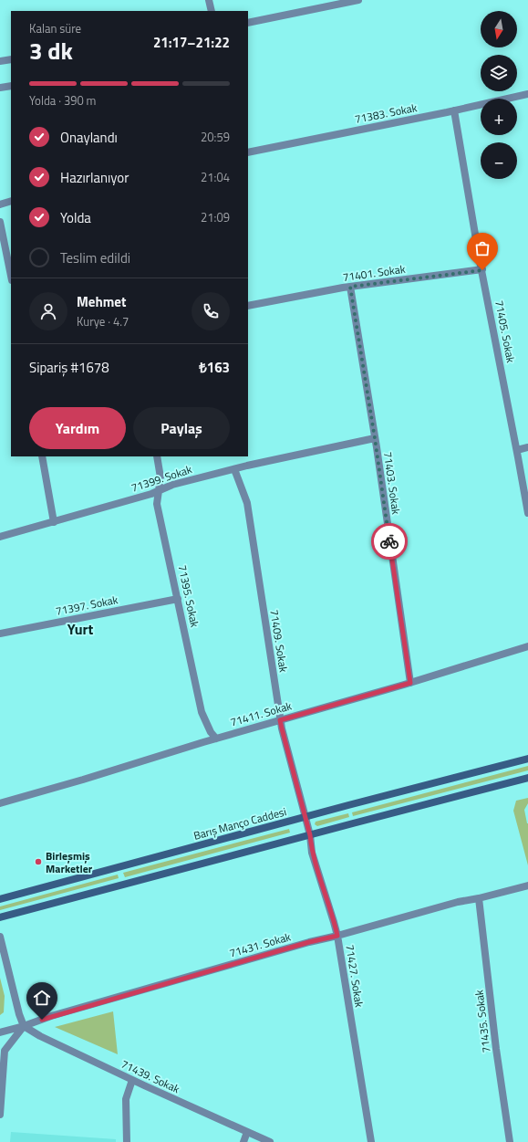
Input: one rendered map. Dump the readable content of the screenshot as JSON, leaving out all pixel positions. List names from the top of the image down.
{
  "streets": {
    "main road": ["Barış Manço Caddesi"],
    "street": [
      "71383. Sokak",
      "71401. Sokak",
      "71405. Sokak",
      "71399. Sokak",
      "71403. Sokak",
      "71395. Sokak",
      "71397. Sokak",
      "71409. Sokak",
      "71411. Sokak",
      "71431. Sokak",
      "71427. Sokak",
      "71435. Sokak",
      "71439. Sokak"
    ]
  },
  "crossings": [
    ["71383. Sokak", "71405. Sokak"],
    ["71401. Sokak", "71405. Sokak"],
    ["71401. Sokak", "71403. Sokak"],
    ["71399. Sokak", "71403. Sokak"],
    ["71399. Sokak", "71395. Sokak"],
    ["71399. Sokak", "71409. Sokak"],
    ["71403. Sokak", "71411. Sokak"],
    ["71395. Sokak", "71397. Sokak"],
    ["71395. Sokak", "71411. Sokak"],
    ["71409. Sokak", "71411. Sokak"],
    ["71409. Sokak", "Barış Manço Caddesi"],
    ["71409. Sokak", "71427. Sokak"],
    ["Barış Manço Caddesi", "71427. Sokak"],
    ["71431. Sokak", "71427. Sokak"],
    ["71431. Sokak", "71435. Sokak"],
    ["71431. Sokak", "71439. Sokak"]
  ],
  "districts": ["Yurt"],
  "places": ["Birleşmiş Marketler"],
  "north": "bottom",
  "page": {
    "map_buttons": ["+", "−"],
    "heading": ["3 dk", "Kalan süre", "21:17–21:22"],
    "panel": [
      "Mehmet",
      "Kurye · 4.7",
      "Sipariş #1678",
      "₺163"
    ],
    "bar": "Yolda · 390 m",
    "list": [
      ["Onaylandı", "20:59"],
      ["Hazırlanıyor", "21:04"],
      ["Yolda", "21:09"],
      "Teslim edildi"
    ],
    "buttons": ["Yardım", "Paylaş"]
  }
}
